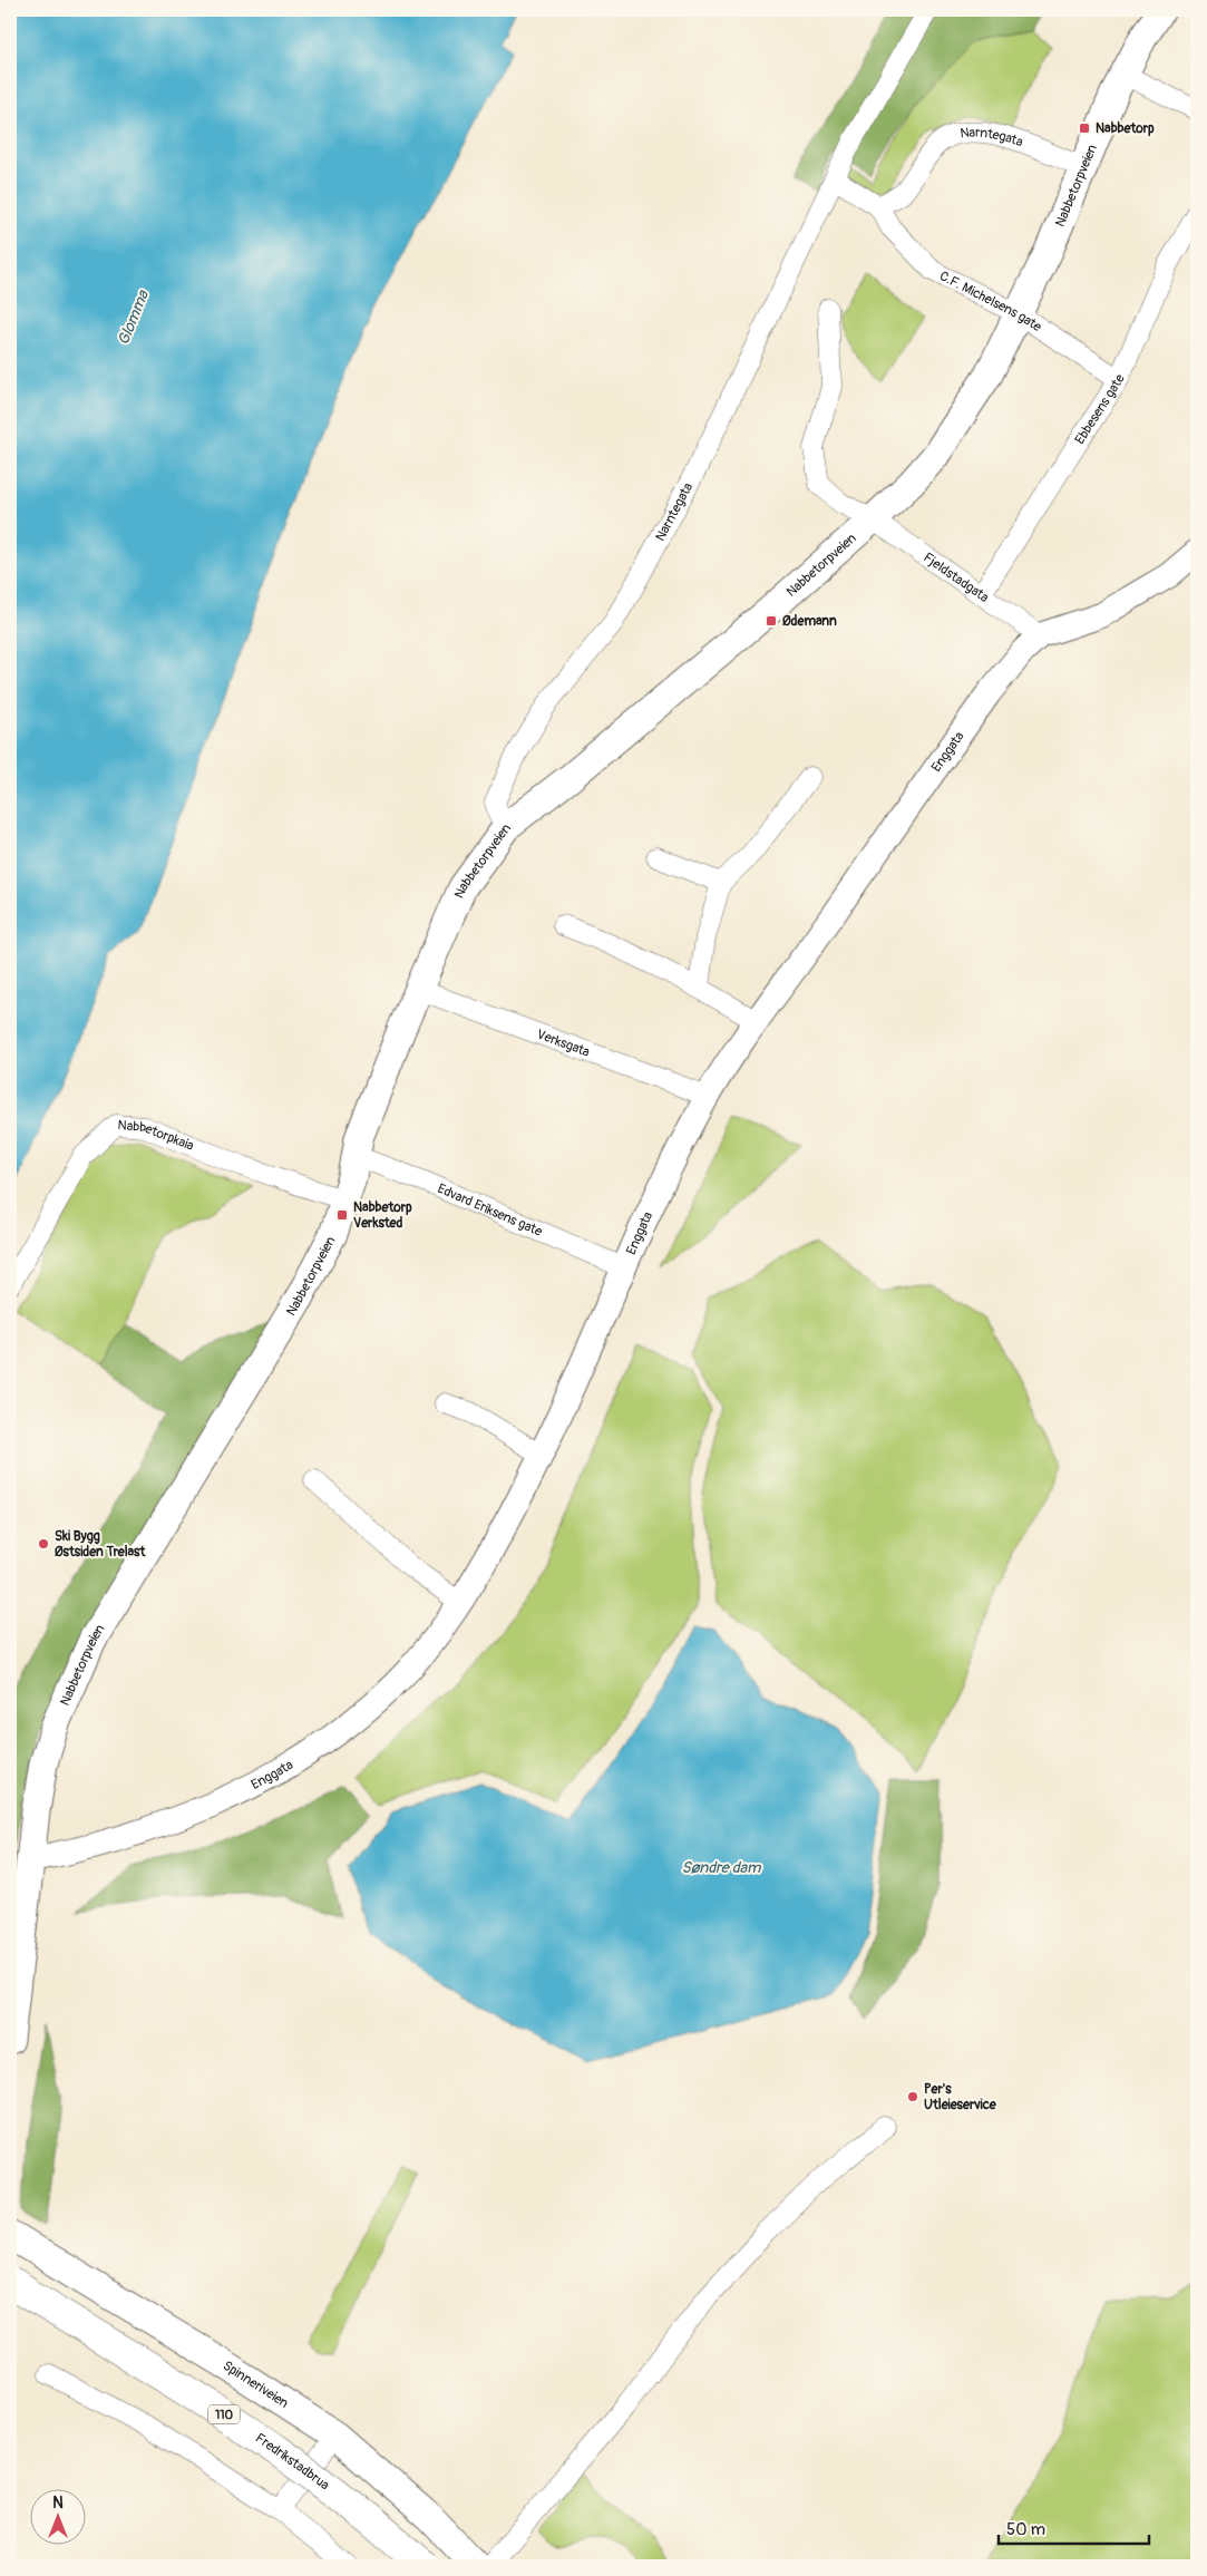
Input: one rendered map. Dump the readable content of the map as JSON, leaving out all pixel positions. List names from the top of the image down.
{
  "streets": {
    "highway": ["110", "Fredrikstadbrua"],
    "main road": ["Nabbetorpveien", "Spinneriveien"],
    "street": [
      "Narntegata",
      "C.F. Michelsens gate",
      "Ebbesens gate",
      "Fjeldstadgata",
      "Enggata",
      "Verksgata",
      "Nabbetorpkaia",
      "Edvard Eriksens gate"
    ]
  },
  "crossings": [
    ["Narntegata", "Nabbetorpveien"],
    ["Narntegata", "C.F. Michelsens gate"],
    ["Nabbetorpveien", "C.F. Michelsens gate"],
    ["Nabbetorpveien", "Fjeldstadgata"],
    ["Nabbetorpveien", "Enggata"],
    ["Nabbetorpveien", "Verksgata"],
    ["Nabbetorpveien", "Nabbetorpkaia"],
    ["Nabbetorpveien", "Edvard Eriksens gate"],
    ["C.F. Michelsens gate", "Ebbesens gate"],
    ["Ebbesens gate", "Fjeldstadgata"],
    ["Fjeldstadgata", "Enggata"],
    ["Enggata", "Verksgata"],
    ["Enggata", "Edvard Eriksens gate"]
  ],
  "water": ["Glomma", "Søndre dam"],
  "places": {
    "transit": ["Nabbetorp", "Ødemann", "Nabbetorp Verksted"],
    "other": ["Ski Bygg Østsiden Trelast", "Per's Utleieservice"]
  },
  "scale_bar": "50 m",
  "north": "top"
}
